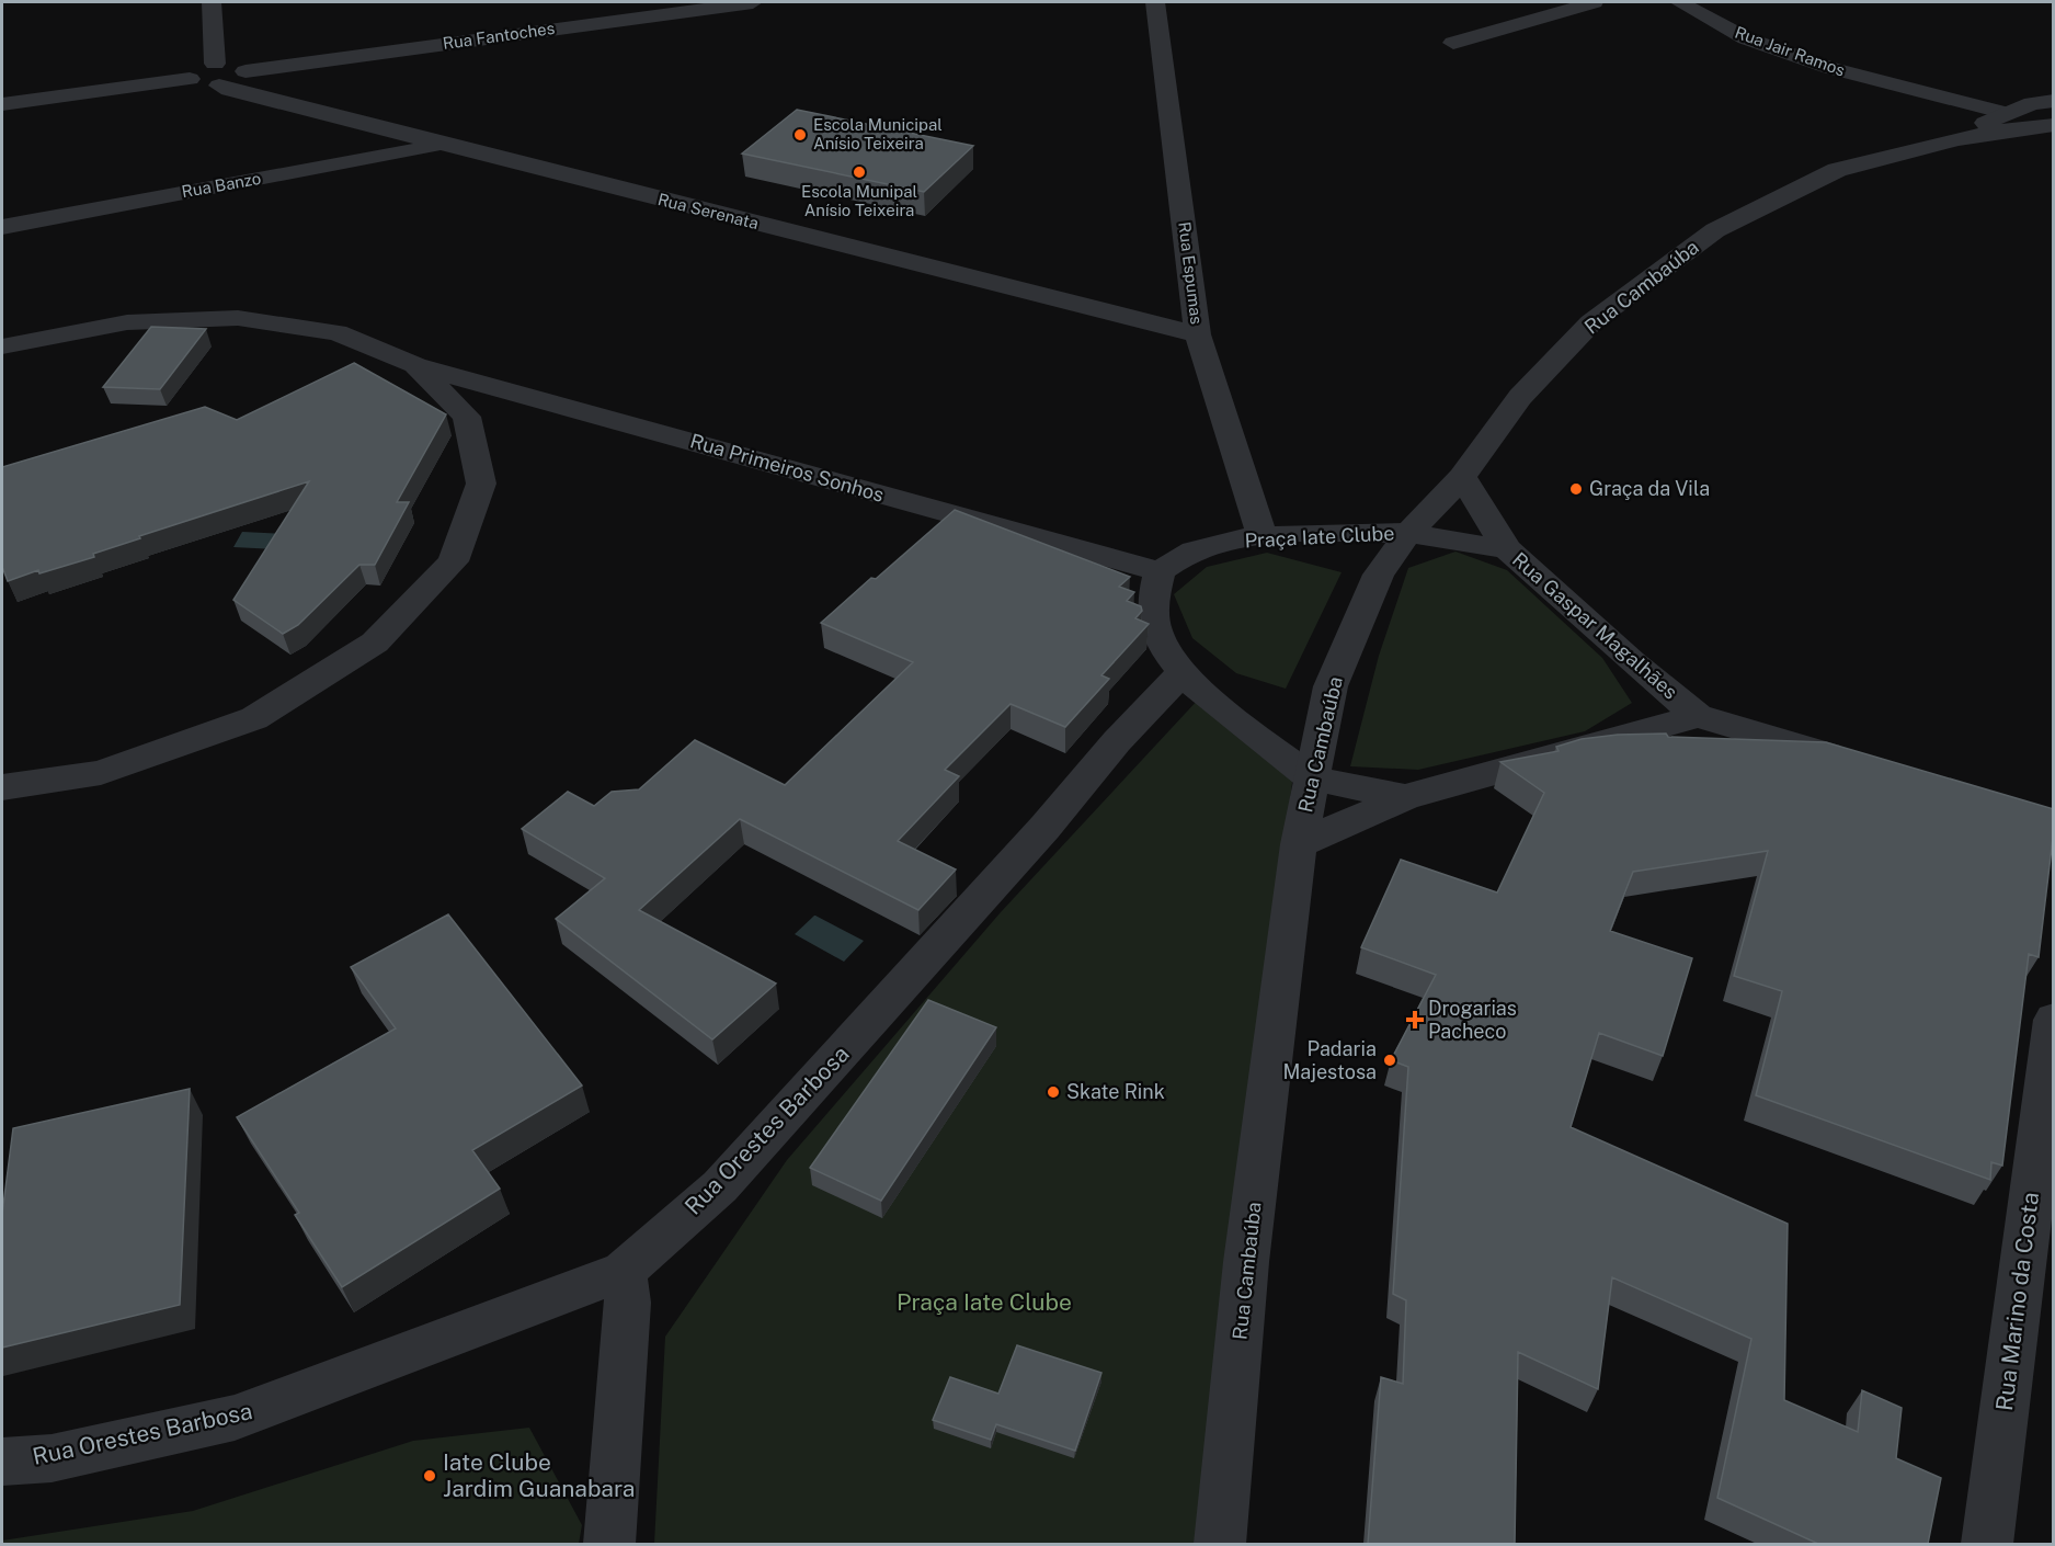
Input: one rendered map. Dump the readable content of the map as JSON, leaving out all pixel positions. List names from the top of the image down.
{
  "streets": {
    "street": [
      "Rua Fantoches",
      "Rua Jair Ramos",
      "Rua Banzo",
      "Rua Serenata",
      "Rua Espumas",
      "Rua Cambaúba",
      "Rua Primeiros Sonhos",
      "Praça Iate Clube",
      "Rua Gaspar Magalhães",
      "Rua Orestes Barbosa",
      "Rua Marino da Costa"
    ]
  },
  "crossings": [
    ["Rua Fantoches", "Rua Serenata"],
    ["Rua Jair Ramos", "Rua Cambaúba"],
    ["Rua Banzo", "Rua Serenata"],
    ["Rua Serenata", "Rua Espumas"],
    ["Rua Espumas", "Praça Iate Clube"],
    ["Rua Cambaúba", "Praça Iate Clube"],
    ["Rua Cambaúba", "Rua Gaspar Magalhães"],
    ["Rua Primeiros Sonhos", "Praça Iate Clube"],
    ["Praça Iate Clube", "Rua Gaspar Magalhães"]
  ],
  "parks": ["Praça Iate Clube"],
  "places": {
    "other": [
      "Escola Municipal Anísio Teixeira",
      "Escola Munipal Anísio Teixeira",
      "Graça da Vila",
      "Padaria Majestosa",
      "Skate Rink",
      "Iate Clube Jardim Guanabara"
    ],
    "health": ["Drogarias Pacheco"]
  }
}
